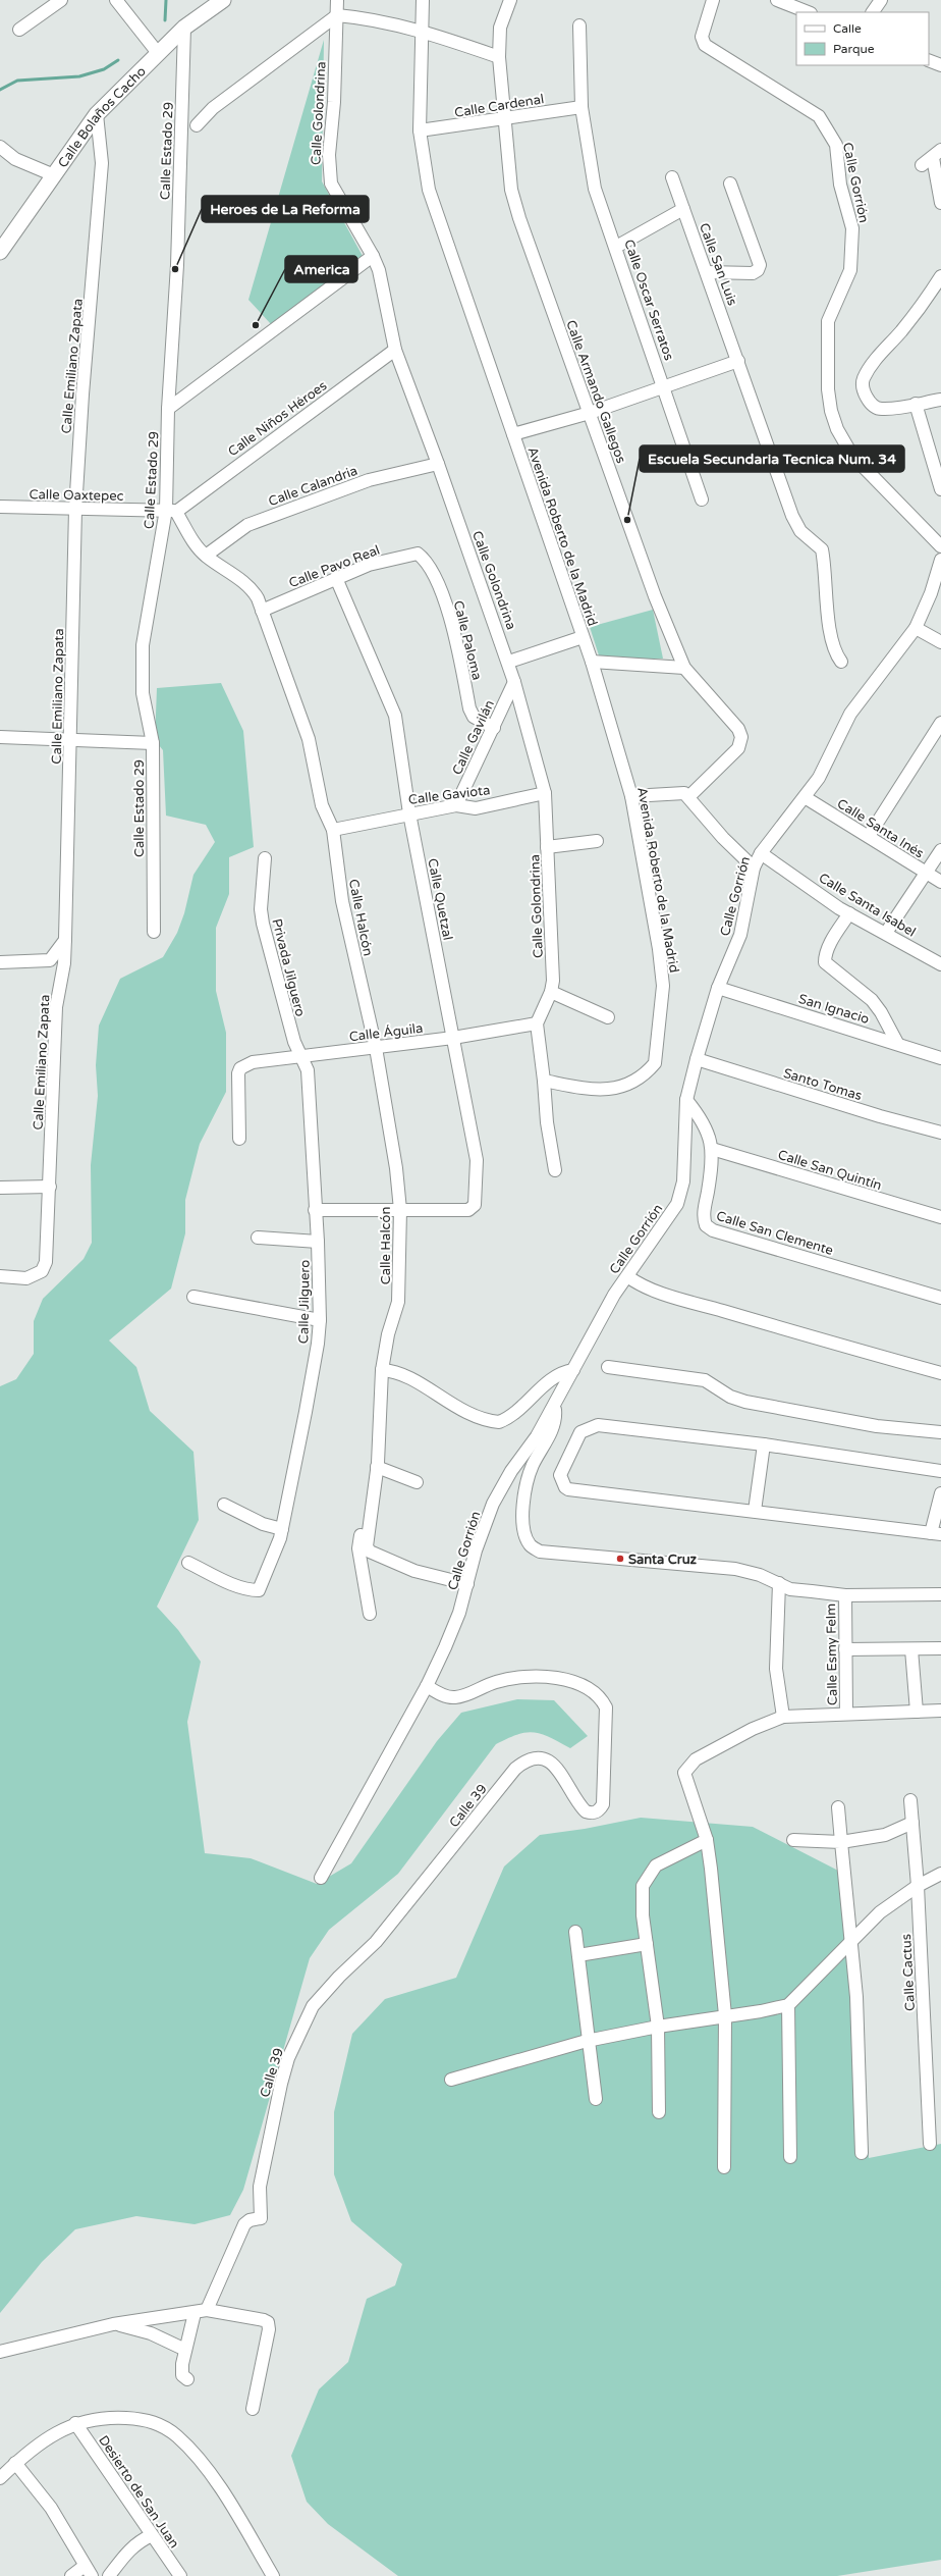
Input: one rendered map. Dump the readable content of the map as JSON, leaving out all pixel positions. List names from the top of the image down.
{
  "streets": {
    "main road": ["Calle Bolaños Cacho"],
    "street": [
      "Calle Cardenal",
      "Calle Golondrina",
      "Calle Estado 29",
      "Calle Gorrión",
      "Calle San Luis",
      "Calle Oscar Serratos",
      "Calle Emiliano Zapata",
      "Calle Armando Gallegos",
      "Calle Niños Héroes",
      "Calle Calandria",
      "Calle Oaxtepec",
      "Avenida Roberto de la Madrid",
      "Calle Pavo Real",
      "Calle Paloma",
      "Calle Gavilán",
      "Calle Gaviota",
      "Calle Santa Inés",
      "Calle Quetzal",
      "Calle Santa Isabel",
      "Calle Halcón",
      "Privada Jilguero",
      "San Ignacio",
      "Calle Águila",
      "Santo Tomas",
      "Calle San Quintín",
      "Calle San Clemente",
      "Calle Jilguero",
      "Calle Esmy Felm",
      "Calle 39",
      "Calle Cactus",
      "Desierto de San Juan"
    ]
  },
  "crossings": [
    ["Calle Cardenal", "Calle Oscar Serratos"],
    ["Calle Cardenal", "Calle Armando Gallegos"],
    ["Calle Cardenal", "Avenida Roberto de la Madrid"],
    ["Calle Golondrina", "Calle Niños Héroes"],
    ["Calle Golondrina", "Calle Calandria"],
    ["Calle Golondrina", "Calle Gavilán"],
    ["Calle Golondrina", "Calle Gaviota"],
    ["Calle Golondrina", "Calle Águila"],
    ["Calle Bolaños Cacho", "Calle Estado 29"],
    ["Calle Bolaños Cacho", "Calle Emiliano Zapata"],
    ["Calle Estado 29", "Calle Niños Héroes"],
    ["Calle Estado 29", "Calle Oaxtepec"],
    ["Calle Estado 29", "Calle Halcón"],
    ["Calle Gorrión", "Calle Santa Inés"],
    ["Calle Gorrión", "Calle Santa Isabel"],
    ["Calle Gorrión", "Calle Halcón"],
    ["Calle Gorrión", "San Ignacio"],
    ["Calle Gorrión", "Santo Tomas"],
    ["Calle Gorrión", "Calle San Clemente"],
    ["Calle Gorrión", "Calle 39"],
    ["Calle Emiliano Zapata", "Calle Oaxtepec"],
    ["Calle Niños Héroes", "Calle Oaxtepec"],
    ["Calle Niños Héroes", "Calle Halcón"],
    ["Calle Calandria", "Calle Halcón"],
    ["Calle Oaxtepec", "Calle Halcón"],
    ["Calle Pavo Real", "Calle Paloma"],
    ["Calle Pavo Real", "Calle Quetzal"],
    ["Calle Pavo Real", "Calle Halcón"],
    ["Calle Paloma", "Calle Gavilán"],
    ["Calle Gavilán", "Calle Gaviota"],
    ["Calle Gaviota", "Calle Quetzal"],
    ["Calle Gaviota", "Calle Halcón"],
    ["Calle Quetzal", "Calle Halcón"],
    ["Calle Quetzal", "Calle Águila"],
    ["Calle Halcón", "Calle Águila"],
    ["Privada Jilguero", "Calle Águila"],
    ["Privada Jilguero", "Calle Jilguero"],
    ["Calle Águila", "Calle Jilguero"],
    ["Calle San Quintín", "Calle San Clemente"]
  ],
  "places": [
    "Heroes de La Reforma",
    "America",
    "Escuela Secundaria Tecnica Num. 34",
    "Santa Cruz"
  ],
  "legend": ["Calle", "Parque"]
}
